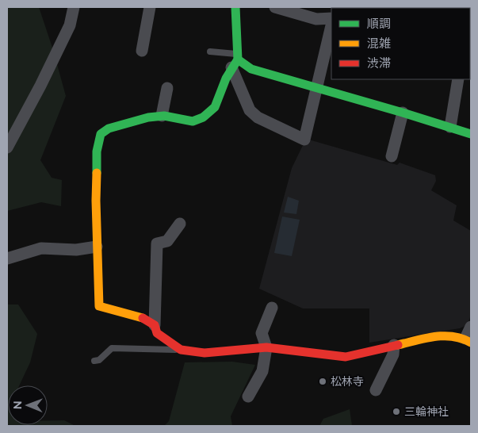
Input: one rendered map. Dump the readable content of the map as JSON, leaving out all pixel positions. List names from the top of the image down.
{
  "places": ["松林寺", "三輪神社"],
  "legend": ["順調", "混雑", "渋滞"],
  "north": "left"
}
